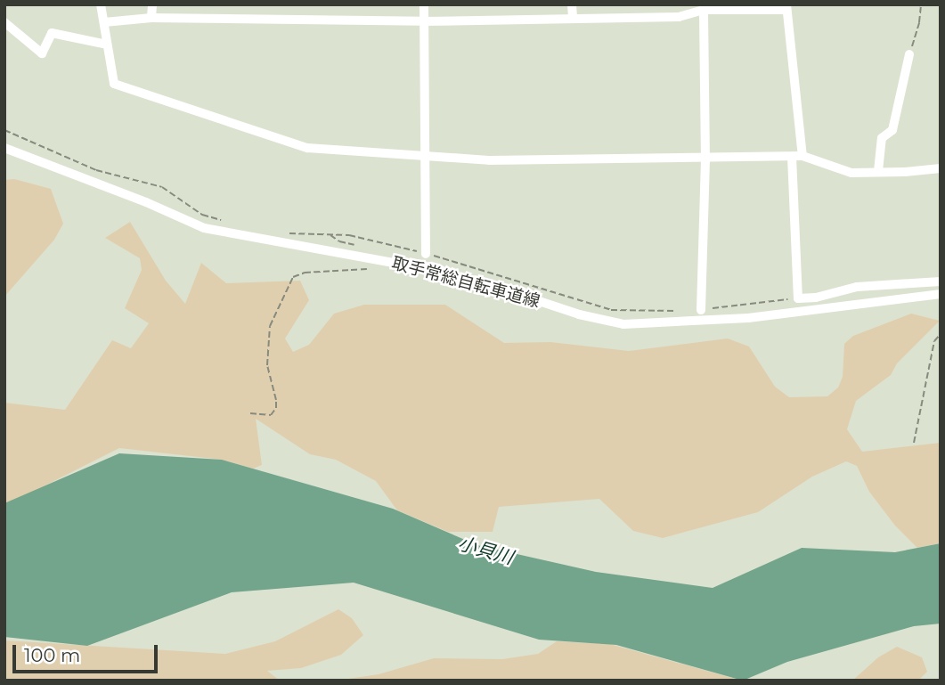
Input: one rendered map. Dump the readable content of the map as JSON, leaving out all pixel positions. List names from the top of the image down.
{
  "streets": {
    "street": ["取手常総自転車道線"]
  },
  "water": ["小貝川"],
  "scale_bar": "100 m"
}
